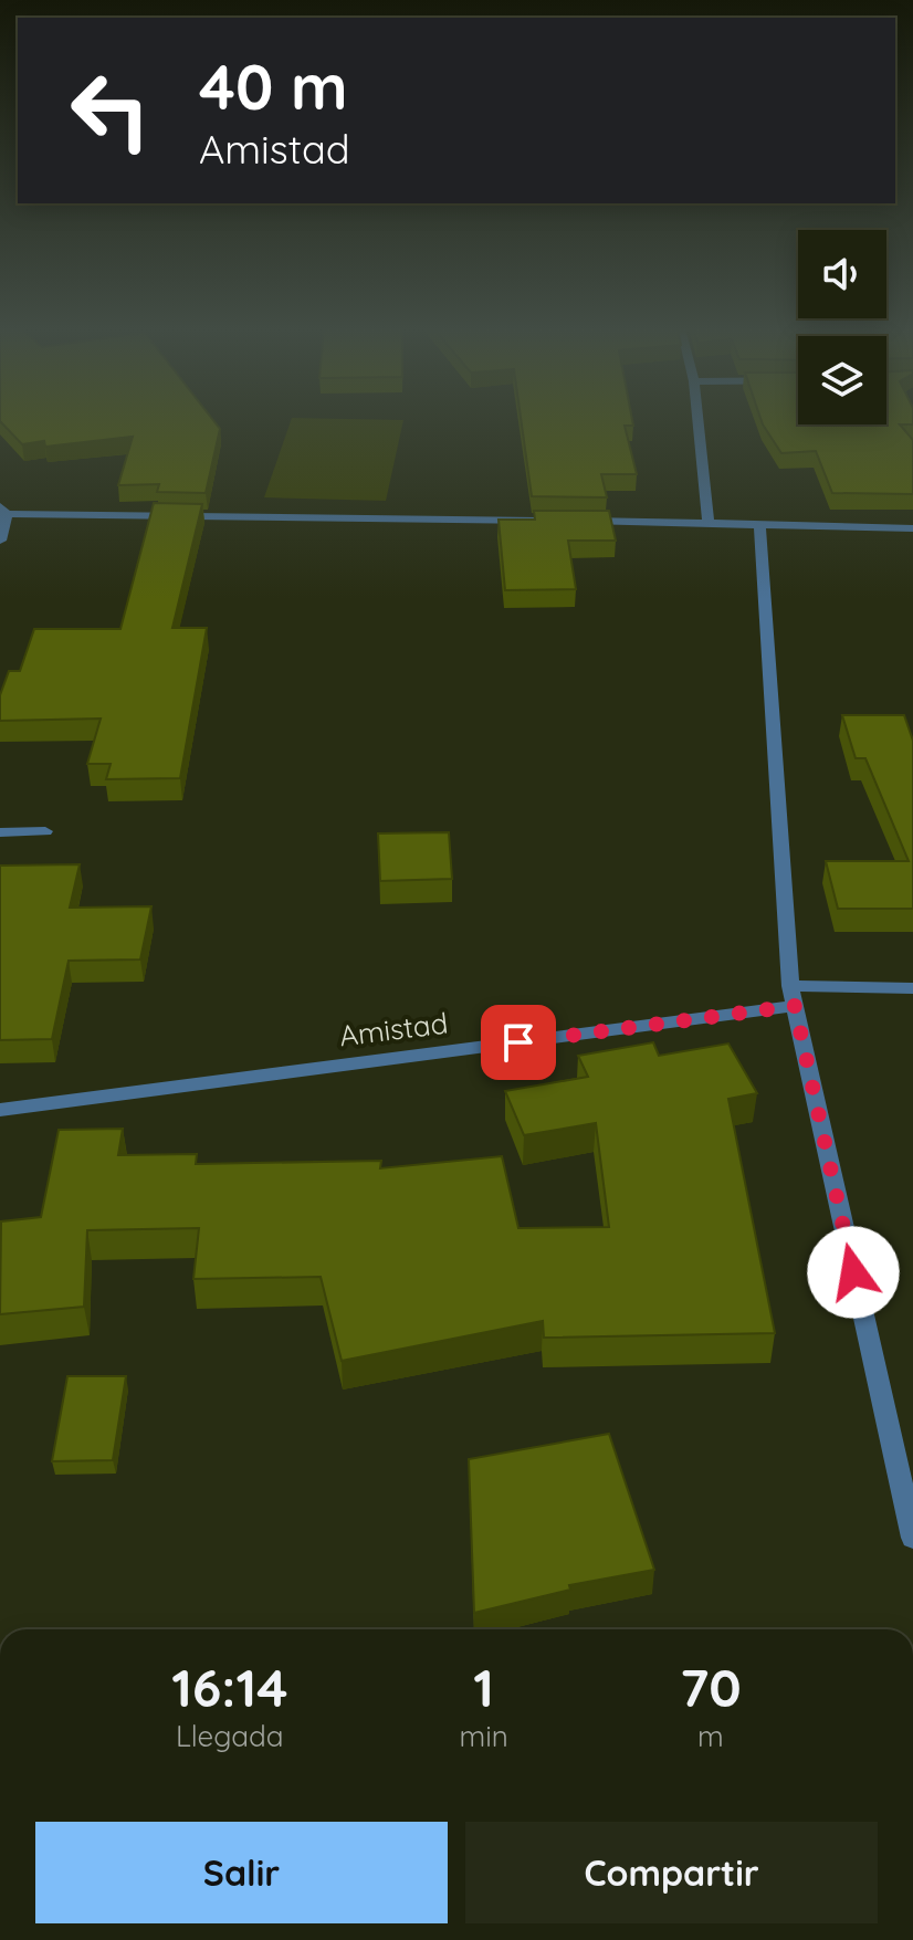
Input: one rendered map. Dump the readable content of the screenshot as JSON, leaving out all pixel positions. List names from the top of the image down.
{
  "streets": {
    "street": ["Amistad"]
  },
  "page": {
    "turn": ["40 m", "Amistad"],
    "eta": [
      "16:14",
      "Llegada",
      "1",
      "min",
      "70",
      "m"
    ],
    "buttons": ["Salir", "Compartir"]
  }
}
